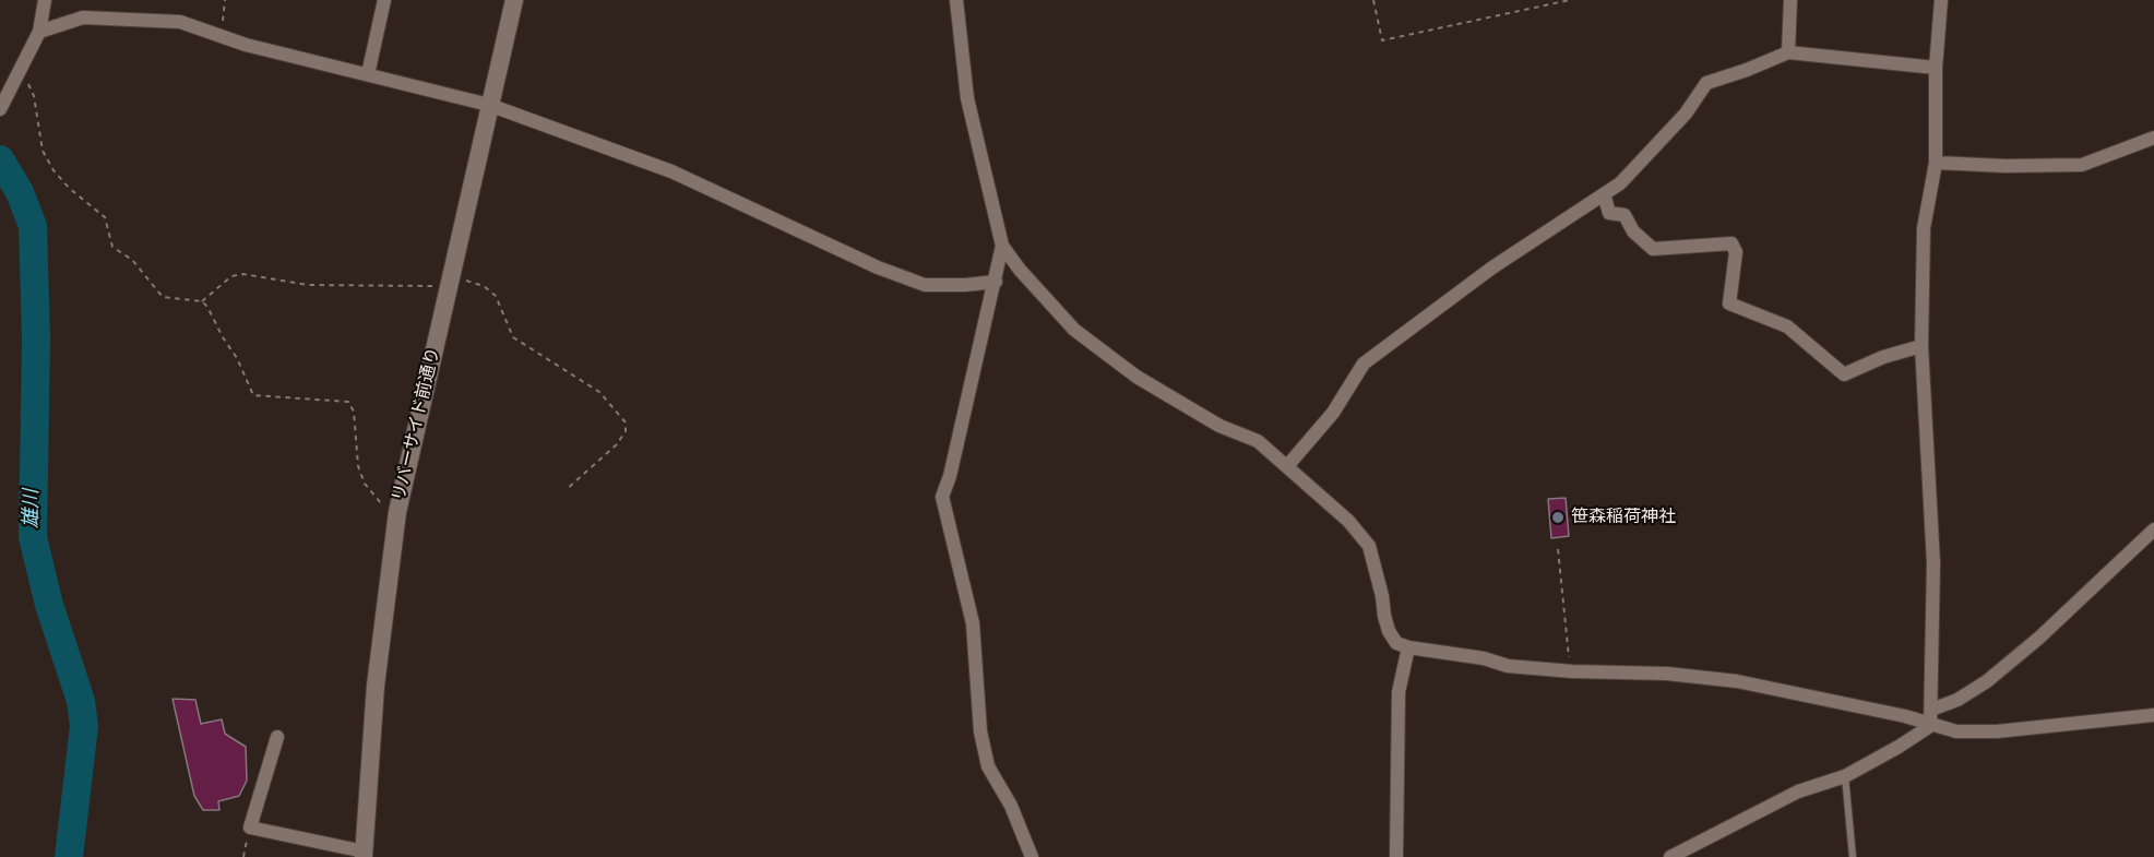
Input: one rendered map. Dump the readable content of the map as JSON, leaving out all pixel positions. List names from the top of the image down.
{
  "streets": {
    "street": ["リバーサイド前通り"]
  },
  "water": ["雄川"],
  "places": ["笹森稲荷神社"]
}
